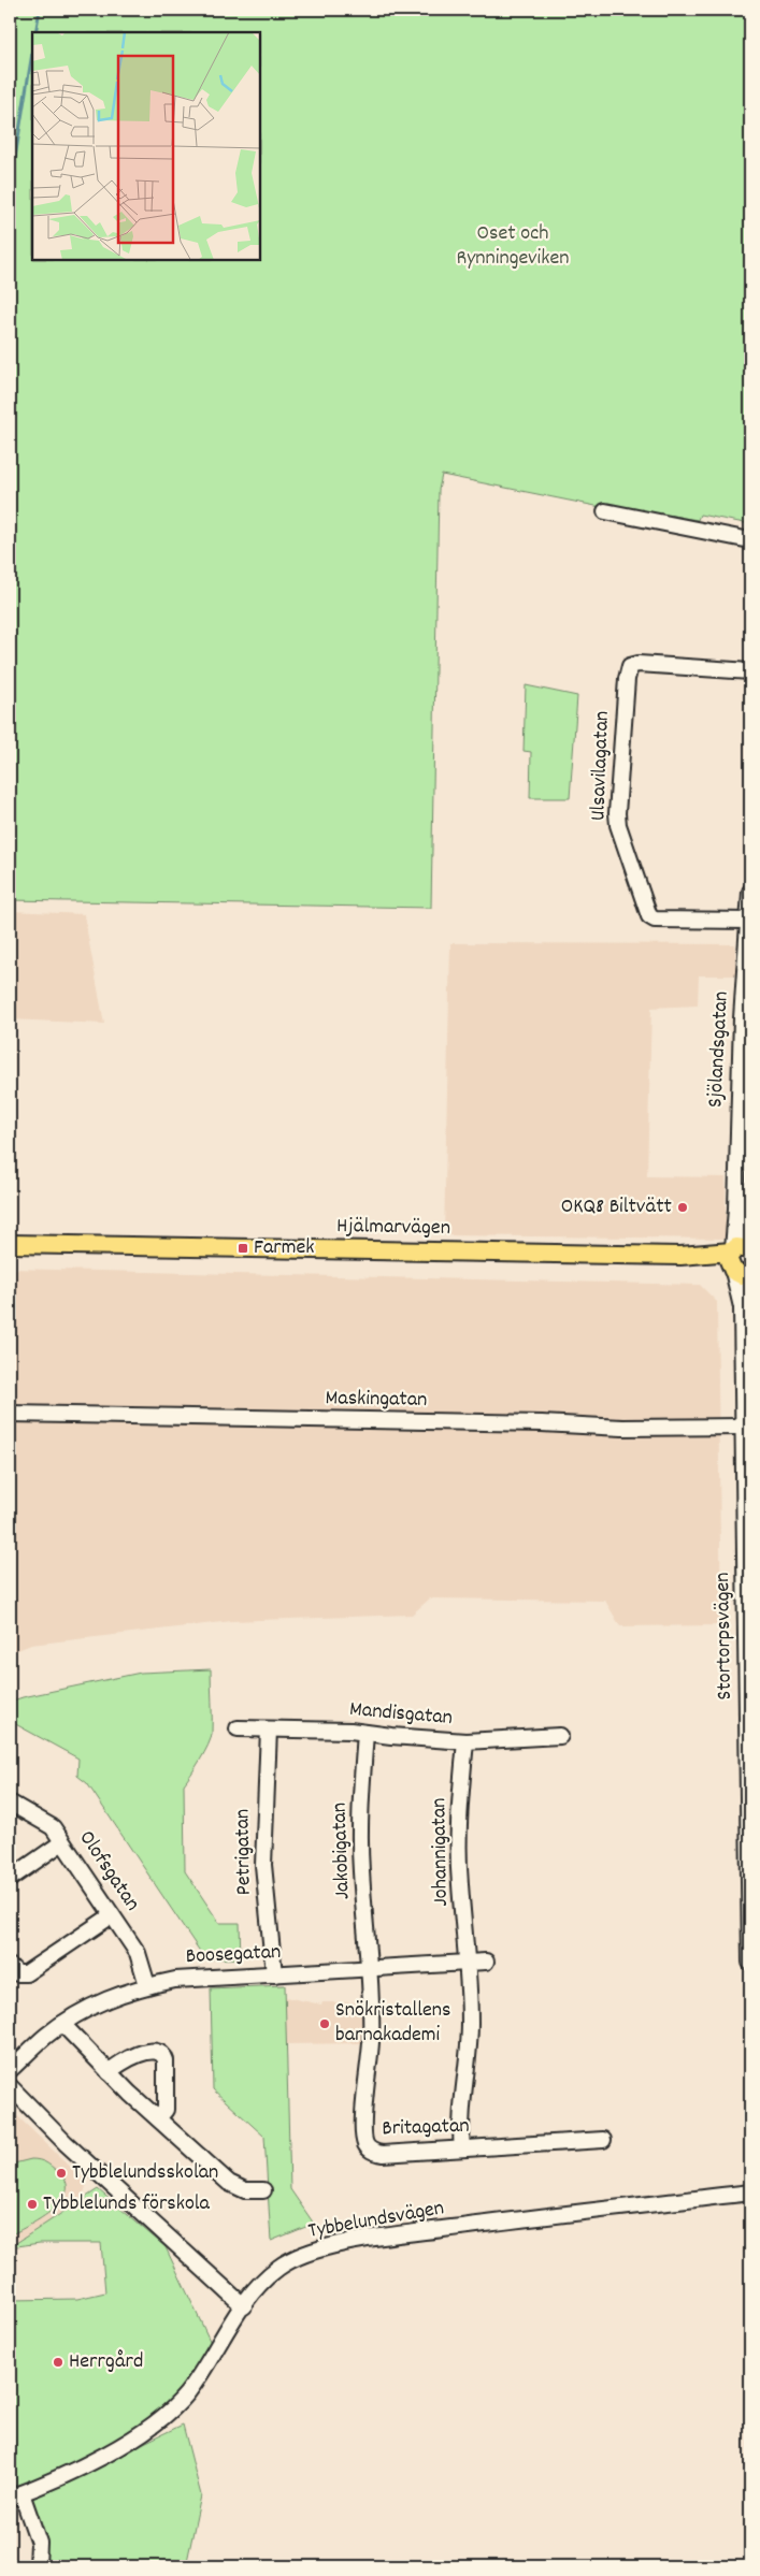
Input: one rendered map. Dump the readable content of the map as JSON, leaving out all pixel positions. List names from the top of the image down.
{
  "streets": {
    "main road": ["Hjälmarvägen"],
    "street": [
      "Ulsavilagatan",
      "Sjölandsgatan",
      "Maskingatan",
      "Stortorpsvägen",
      "Mandisgatan",
      "Jakobigatan",
      "Petrigatan",
      "Johannigatan",
      "Olofsgatan",
      "Boosegatan",
      "Britagatan",
      "Tybbelundsvägen"
    ]
  },
  "crossings": [
    ["Ulsavilagatan", "Sjölandsgatan"],
    ["Sjölandsgatan", "Hjälmarvägen"],
    ["Sjölandsgatan", "Stortorpsvägen"],
    ["Hjälmarvägen", "Stortorpsvägen"],
    ["Maskingatan", "Stortorpsvägen"],
    ["Mandisgatan", "Jakobigatan"],
    ["Mandisgatan", "Petrigatan"],
    ["Mandisgatan", "Johannigatan"],
    ["Jakobigatan", "Boosegatan"],
    ["Jakobigatan", "Britagatan"],
    ["Petrigatan", "Boosegatan"],
    ["Johannigatan", "Boosegatan"],
    ["Johannigatan", "Britagatan"],
    ["Olofsgatan", "Boosegatan"],
    ["Boosegatan", "Britagatan"]
  ],
  "parks": ["Oset och Rynningeviken"],
  "places": {
    "other": [
      "OKQ8 Biltvätt",
      "Snökristallens barnakademi",
      "Tybblelundsskolan",
      "Tybblelunds förskola",
      "Herrgård"
    ],
    "transit": ["Farmek"]
  }
}
